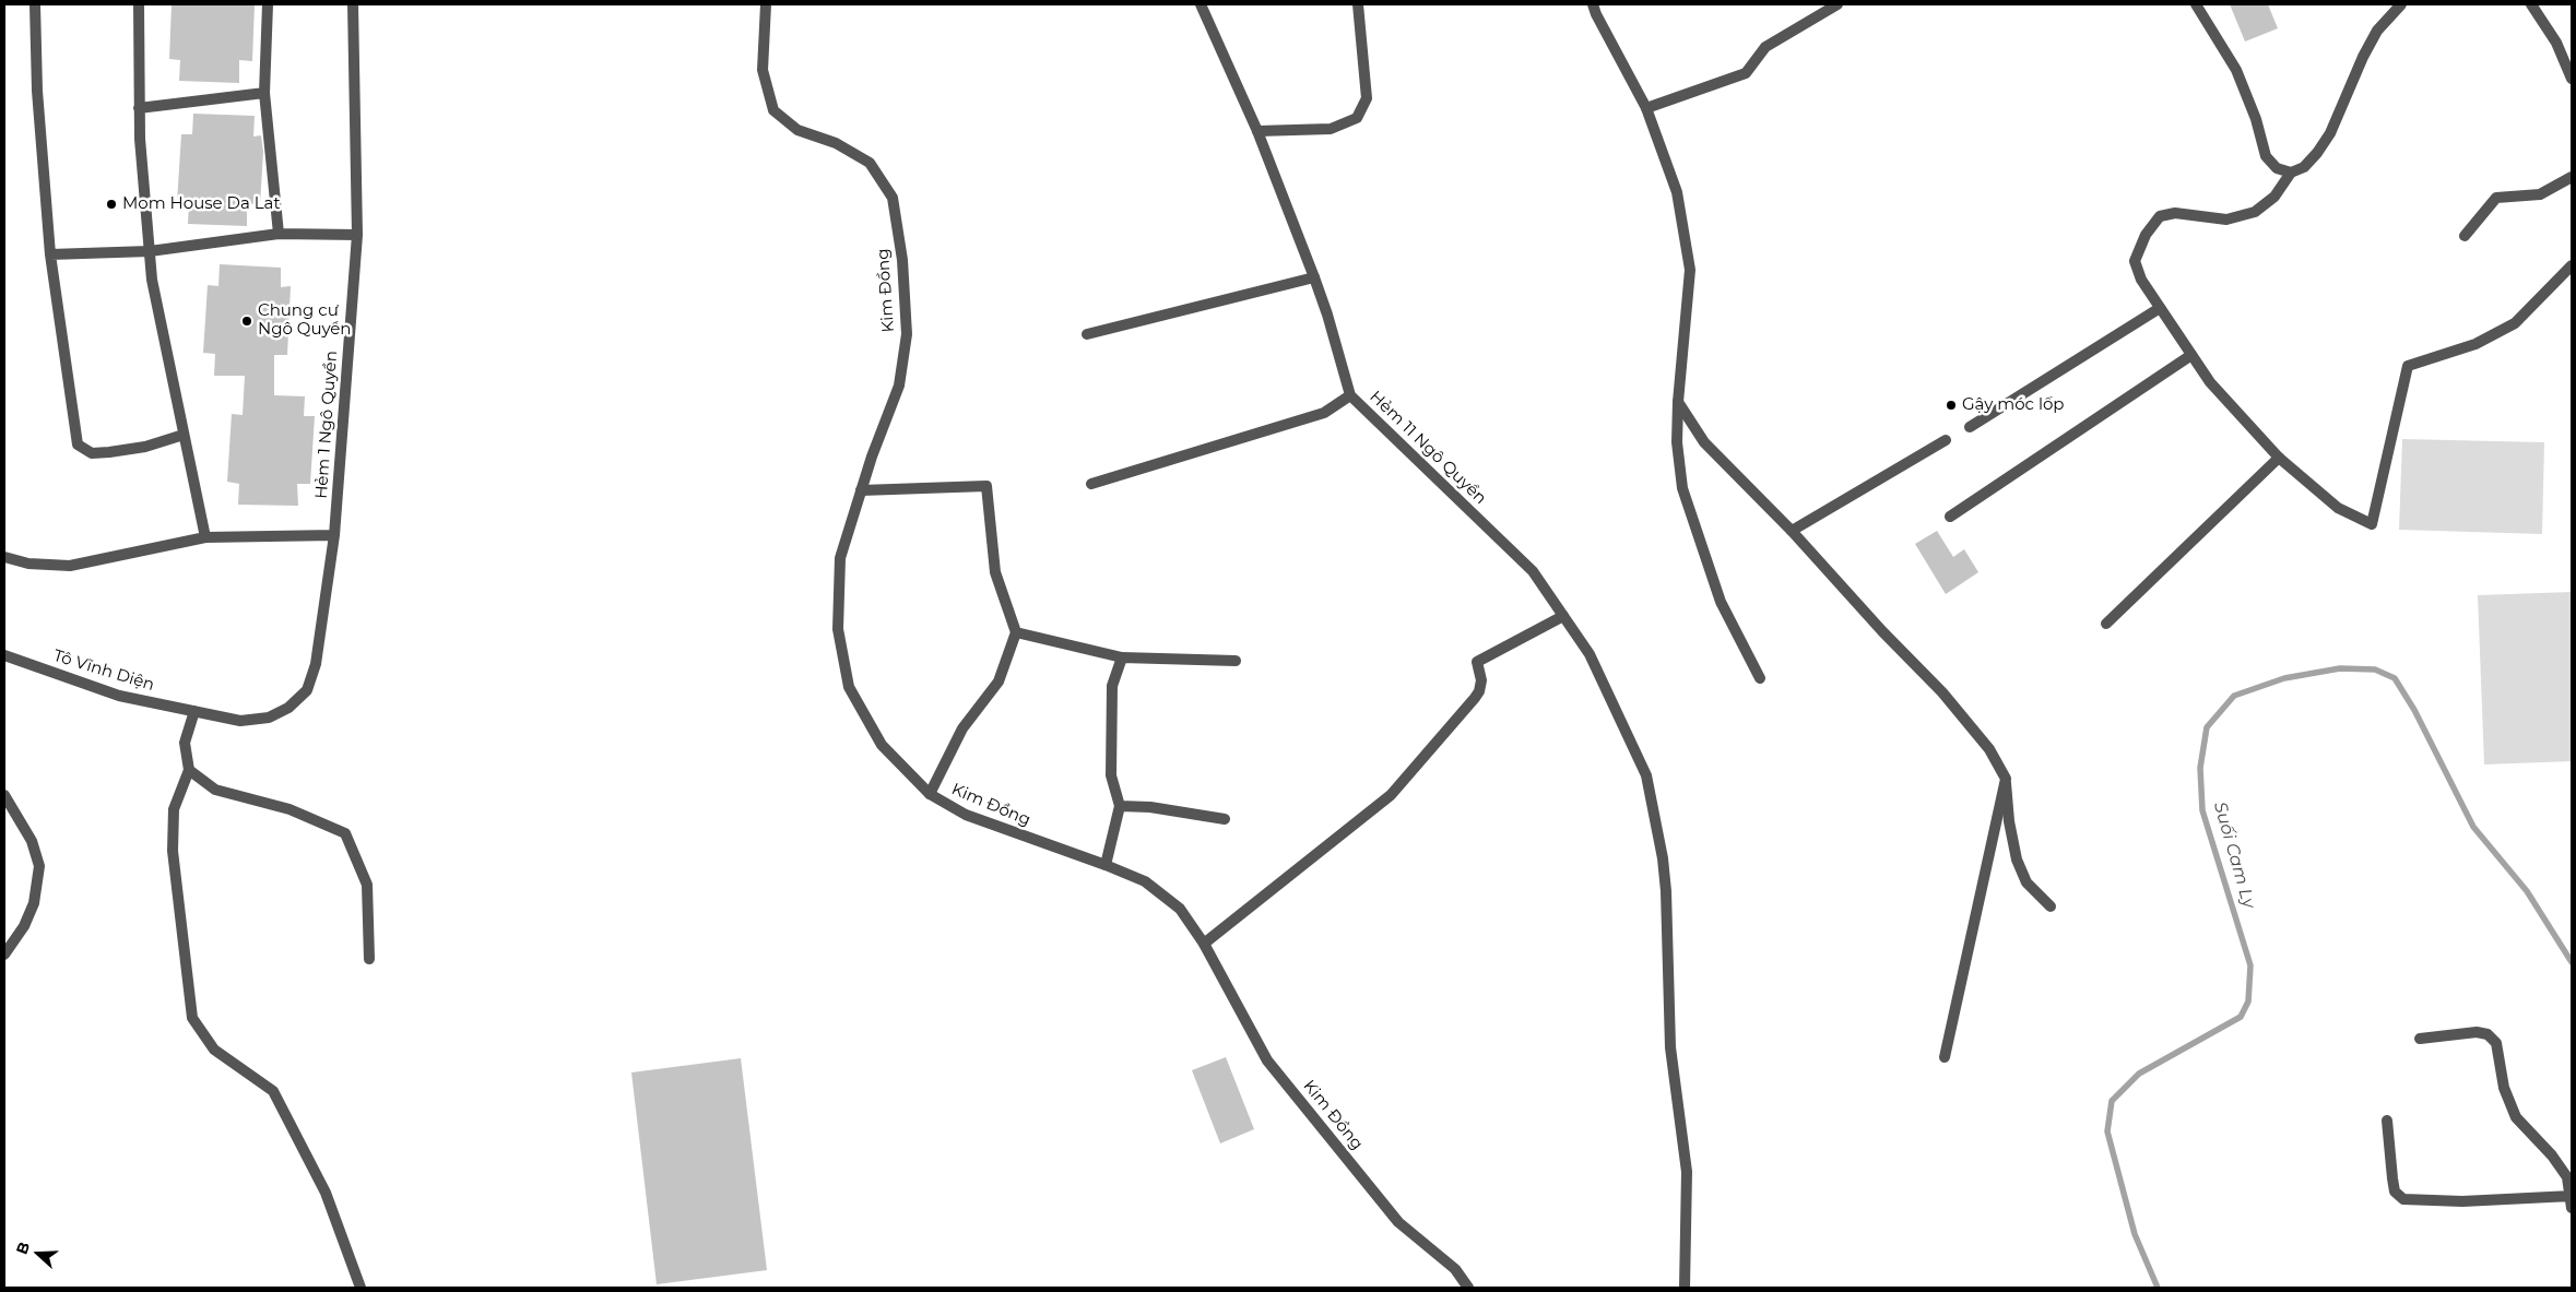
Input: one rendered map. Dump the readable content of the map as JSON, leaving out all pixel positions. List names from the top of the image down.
{
  "streets": {
    "street": [
      "Kim Đồng",
      "Hẻm 1 Ngô Quyền",
      "Hẻm 11 Ngô Quyền",
      "Tô Vĩnh Diện"
    ]
  },
  "crossings": [
    ["Hẻm 1 Ngô Quyền", "Tô Vĩnh Diện"]
  ],
  "water": ["Suối Cam Ly"],
  "places": ["Mom House Da Lat", "Chung cư Ngô Quyền", "Gậy móc lốp"],
  "north": "left"
}
